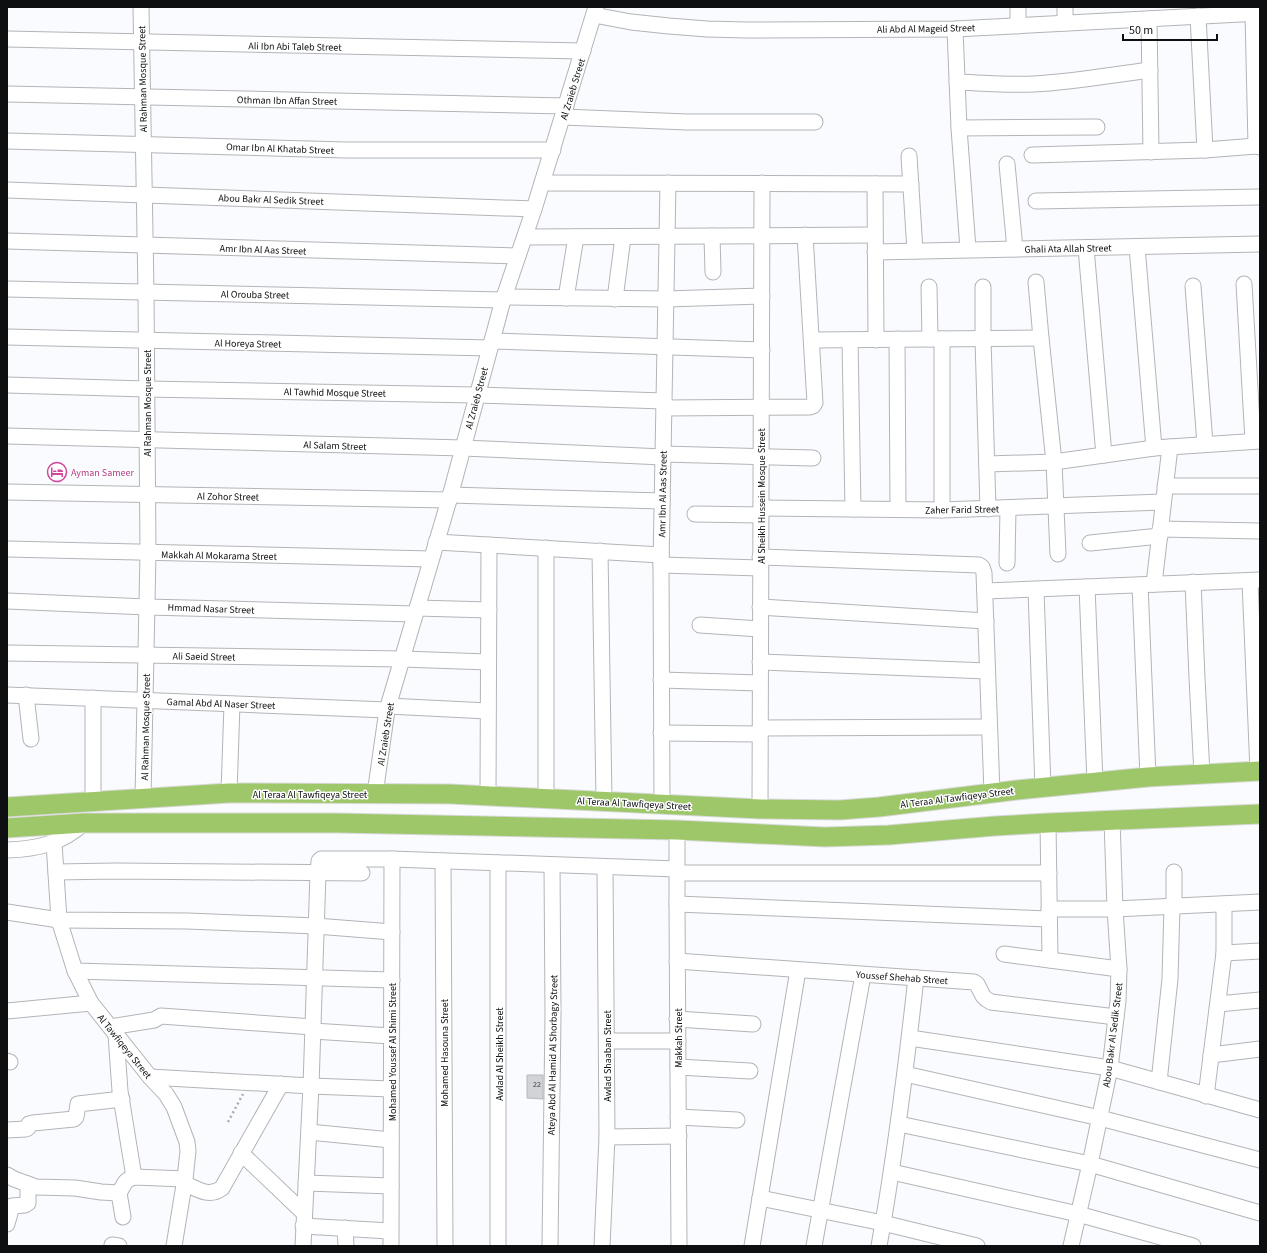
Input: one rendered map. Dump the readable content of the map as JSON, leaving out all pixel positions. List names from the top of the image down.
{
  "streets": {
    "main road": ["Al Teraa Al Tawfiqeya Street"],
    "street": [
      "Ali Abd Al Mageid Street",
      "Ali Ibn Abi Taleb Street",
      "Al Rahman Mosque Street",
      "Al Zraieb Street",
      "Othman Ibn Affan Street",
      "Omar Ibn Al Khatab Street",
      "Abou Bakr Al Sedik Street",
      "Ghali Ata Allah Street",
      "Amr Ibn Al Aas Street",
      "Al Orouba Street",
      "Al Horeya Street",
      "Al Tawhid Mosque Street",
      "Al Salam Street",
      "Al Zohor Street",
      "Al Sheikh Hussein Mosque Street",
      "Zaher Farid Street",
      "Makkah Al Mokarama Street",
      "Hmmad Nasar Street",
      "Ali Saeid Street",
      "Gamal Abd Al Naser Street",
      "Youssef Shehab Street",
      "Makkah Street",
      "Al Tawfiqeya Street",
      "Mohamed Youssef Al Shimi Street",
      "Mohamed Hasouna Street",
      "Awlad Al Sheikh Street",
      "Ateya Abd Al Hamid Al Shorbagy Street",
      "Awlad Shaaban Street"
    ]
  },
  "crossings": [
    ["Ali Abd Al Mageid Street", "Al Zraieb Street"],
    ["Ali Ibn Abi Taleb Street", "Al Rahman Mosque Street"],
    ["Ali Ibn Abi Taleb Street", "Al Zraieb Street"],
    ["Al Rahman Mosque Street", "Othman Ibn Affan Street"],
    ["Al Rahman Mosque Street", "Omar Ibn Al Khatab Street"],
    ["Al Rahman Mosque Street", "Abou Bakr Al Sedik Street"],
    ["Al Rahman Mosque Street", "Amr Ibn Al Aas Street"],
    ["Al Rahman Mosque Street", "Al Orouba Street"],
    ["Al Rahman Mosque Street", "Al Horeya Street"],
    ["Al Rahman Mosque Street", "Al Tawhid Mosque Street"],
    ["Al Rahman Mosque Street", "Al Salam Street"],
    ["Al Rahman Mosque Street", "Al Zohor Street"],
    ["Al Rahman Mosque Street", "Makkah Al Mokarama Street"],
    ["Al Rahman Mosque Street", "Hmmad Nasar Street"],
    ["Al Rahman Mosque Street", "Ali Saeid Street"],
    ["Al Rahman Mosque Street", "Gamal Abd Al Naser Street"],
    ["Al Rahman Mosque Street", "Al Teraa Al Tawfiqeya Street"],
    ["Al Zraieb Street", "Othman Ibn Affan Street"],
    ["Al Zraieb Street", "Omar Ibn Al Khatab Street"],
    ["Al Zraieb Street", "Abou Bakr Al Sedik Street"],
    ["Al Zraieb Street", "Amr Ibn Al Aas Street"],
    ["Al Zraieb Street", "Al Orouba Street"],
    ["Al Zraieb Street", "Al Horeya Street"],
    ["Al Zraieb Street", "Al Tawhid Mosque Street"],
    ["Al Zraieb Street", "Al Salam Street"],
    ["Al Zraieb Street", "Al Zohor Street"],
    ["Al Zraieb Street", "Makkah Al Mokarama Street"],
    ["Al Zraieb Street", "Hmmad Nasar Street"],
    ["Al Zraieb Street", "Ali Saeid Street"],
    ["Al Zraieb Street", "Gamal Abd Al Naser Street"],
    ["Al Zraieb Street", "Al Teraa Al Tawfiqeya Street"],
    ["Abou Bakr Al Sedik Street", "Youssef Shehab Street"],
    ["Amr Ibn Al Aas Street", "Al Orouba Street"],
    ["Amr Ibn Al Aas Street", "Al Horeya Street"],
    ["Amr Ibn Al Aas Street", "Al Tawhid Mosque Street"],
    ["Amr Ibn Al Aas Street", "Al Salam Street"],
    ["Amr Ibn Al Aas Street", "Al Zohor Street"],
    ["Amr Ibn Al Aas Street", "Al Teraa Al Tawfiqeya Street"],
    ["Al Orouba Street", "Al Sheikh Hussein Mosque Street"],
    ["Al Horeya Street", "Al Sheikh Hussein Mosque Street"],
    ["Al Tawhid Mosque Street", "Al Sheikh Hussein Mosque Street"],
    ["Al Sheikh Hussein Mosque Street", "Zaher Farid Street"],
    ["Al Sheikh Hussein Mosque Street", "Al Teraa Al Tawfiqeya Street"],
    ["Youssef Shehab Street", "Makkah Street"]
  ],
  "places": {
    "hotel": ["Ayman Sameer"]
  },
  "house_numbers": ["22"],
  "scale_bar": "50 m"
}
